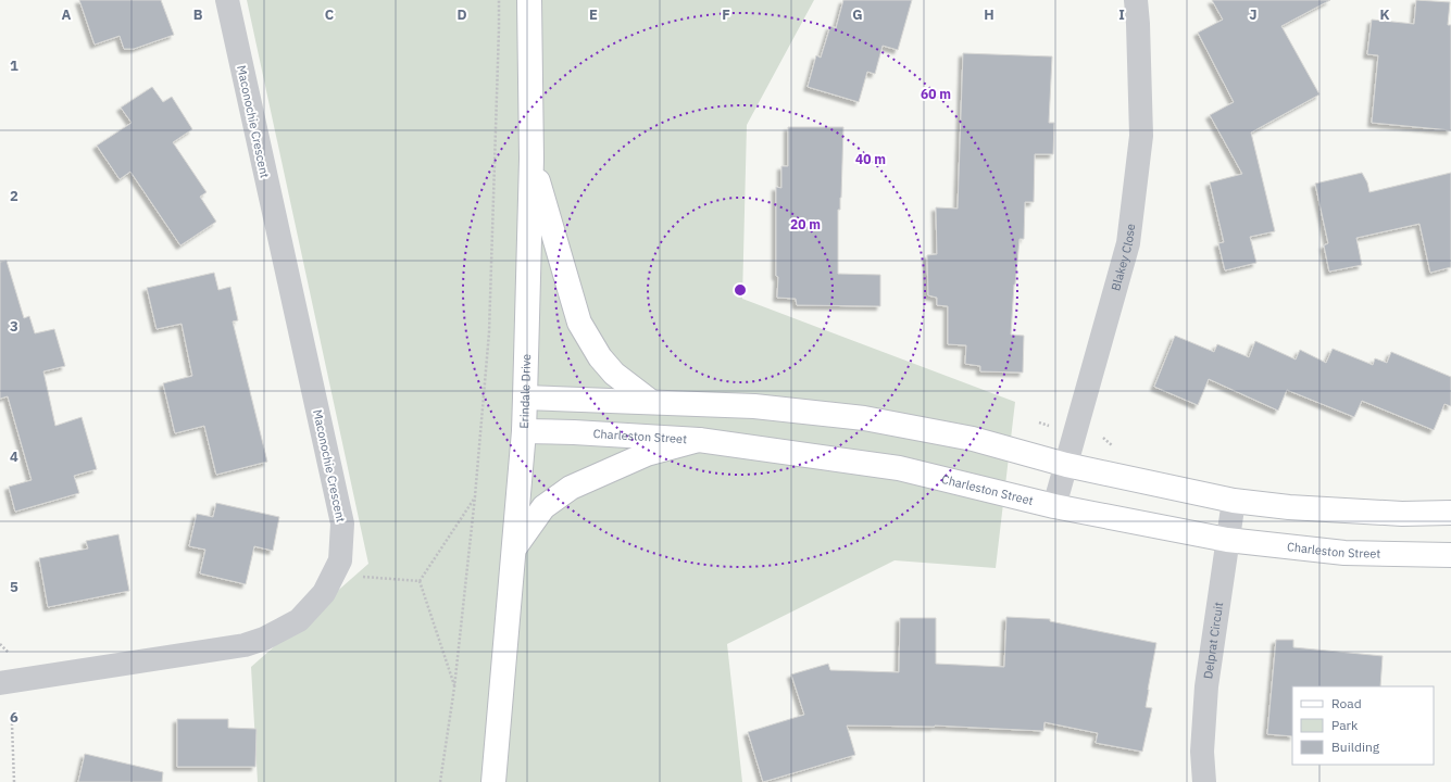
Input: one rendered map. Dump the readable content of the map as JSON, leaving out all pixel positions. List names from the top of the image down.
{
  "streets": {
    "street": [
      "Maconochie Crescent",
      "Blakey Close",
      "Erindale Drive",
      "Charleston Street",
      "Delprat Circuit"
    ]
  },
  "crossings": [
    ["Blakey Close", "Charleston Street"],
    ["Erindale Drive", "Charleston Street"],
    ["Charleston Street", "Delprat Circuit"]
  ],
  "legend": ["Road", "Park", "Building"],
  "grid": {
    "columns": [
      "A",
      "B",
      "C",
      "D",
      "E",
      "F",
      "G",
      "H",
      "I",
      "J",
      "K"
    ],
    "rows": [
      "1",
      "2",
      "3",
      "4",
      "5",
      "6"
    ]
  },
  "rings": ["60 m", "40 m", "20 m"]
}
